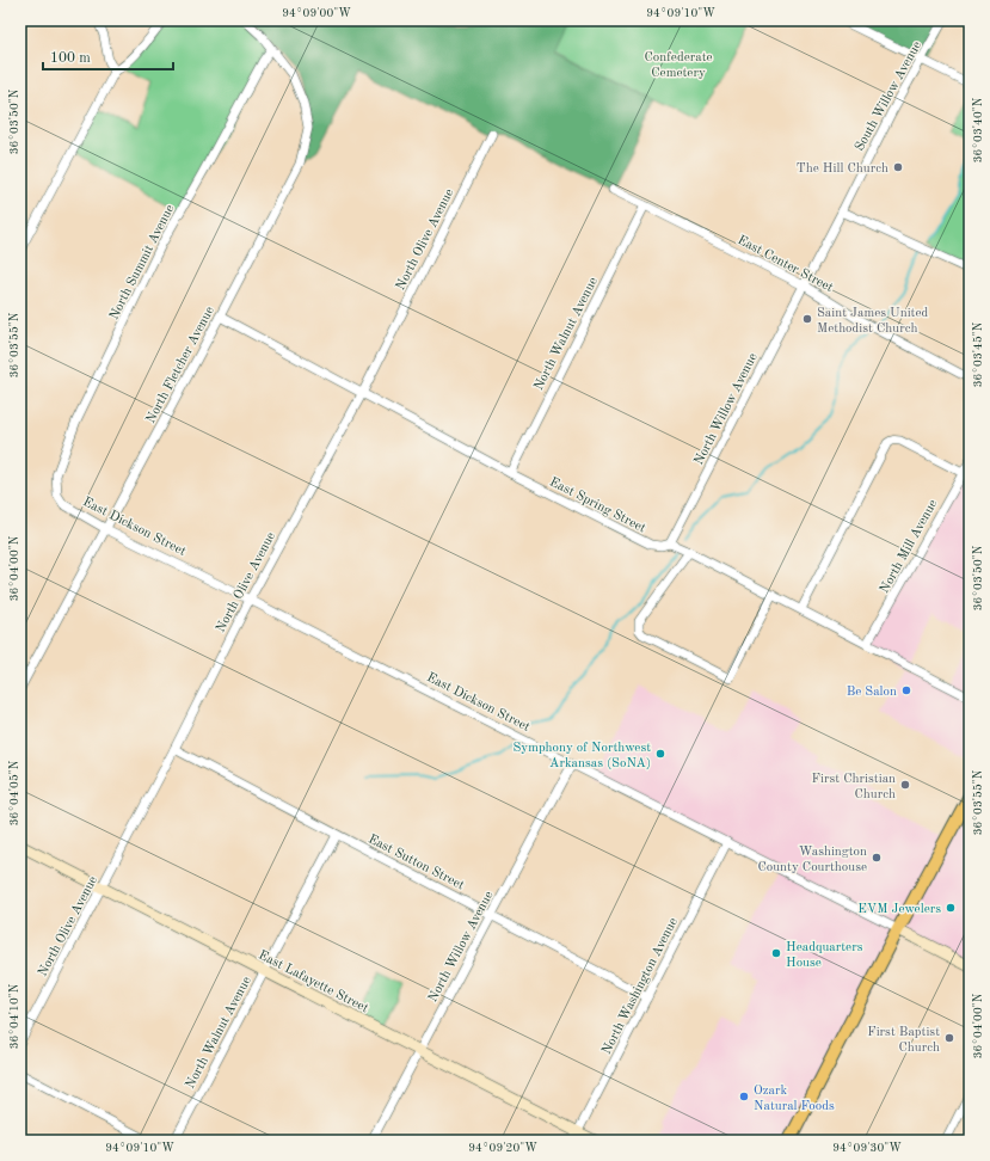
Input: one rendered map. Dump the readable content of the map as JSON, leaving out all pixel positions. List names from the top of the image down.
{
  "streets": {
    "main road": ["East Dickson Street", "East Lafayette Street"],
    "street": [
      "South Willow Avenue",
      "North Olive Avenue",
      "North Summit Avenue",
      "East Center Street",
      "North Walnut Avenue",
      "North Fletcher Avenue",
      "North Willow Avenue",
      "East Spring Street",
      "North Mill Avenue",
      "East Sutton Street",
      "North Washington Avenue"
    ]
  },
  "crossings": [
    ["South Willow Avenue", "East Center Street"],
    ["South Willow Avenue", "North Willow Avenue"],
    ["North Olive Avenue", "East Spring Street"],
    ["North Olive Avenue", "East Dickson Street"],
    ["North Olive Avenue", "East Sutton Street"],
    ["North Olive Avenue", "East Lafayette Street"],
    ["North Summit Avenue", "North Fletcher Avenue"],
    ["North Summit Avenue", "East Dickson Street"],
    ["East Center Street", "North Walnut Avenue"],
    ["East Center Street", "North Willow Avenue"],
    ["North Walnut Avenue", "East Spring Street"],
    ["North Walnut Avenue", "East Sutton Street"],
    ["North Walnut Avenue", "East Lafayette Street"],
    ["North Fletcher Avenue", "East Spring Street"],
    ["North Fletcher Avenue", "East Dickson Street"],
    ["North Willow Avenue", "East Spring Street"],
    ["North Willow Avenue", "East Dickson Street"],
    ["North Willow Avenue", "East Sutton Street"],
    ["North Willow Avenue", "East Lafayette Street"],
    ["East Spring Street", "North Mill Avenue"],
    ["East Dickson Street", "North Washington Avenue"],
    ["East Sutton Street", "North Washington Avenue"],
    ["East Lafayette Street", "North Washington Avenue"]
  ],
  "parks": ["Confederate Cemetery"],
  "places": [
    "The Hill Church",
    "Saint James United Methodist Church",
    "Be Salon",
    "Symphony of Northwest Arkansas (SoNA)",
    "First Christian Church",
    "Washington County Courthouse",
    "EVM Jewelers",
    "Headquarters House",
    "First Baptist Church",
    "Ozark Natural Foods"
  ],
  "scale_bar": "100 m",
  "coordinates": [
    "94°09'00\"W",
    "94°09'10\"W",
    "36°03'50\"N",
    "36°03'40\"N",
    "36°03'55\"N",
    "36°03'45\"N",
    "36°04'00\"N",
    "36°04'05\"N",
    "36°04'10\"N",
    "94°09'20\"W",
    "94°09'30\"W"
  ]
}
